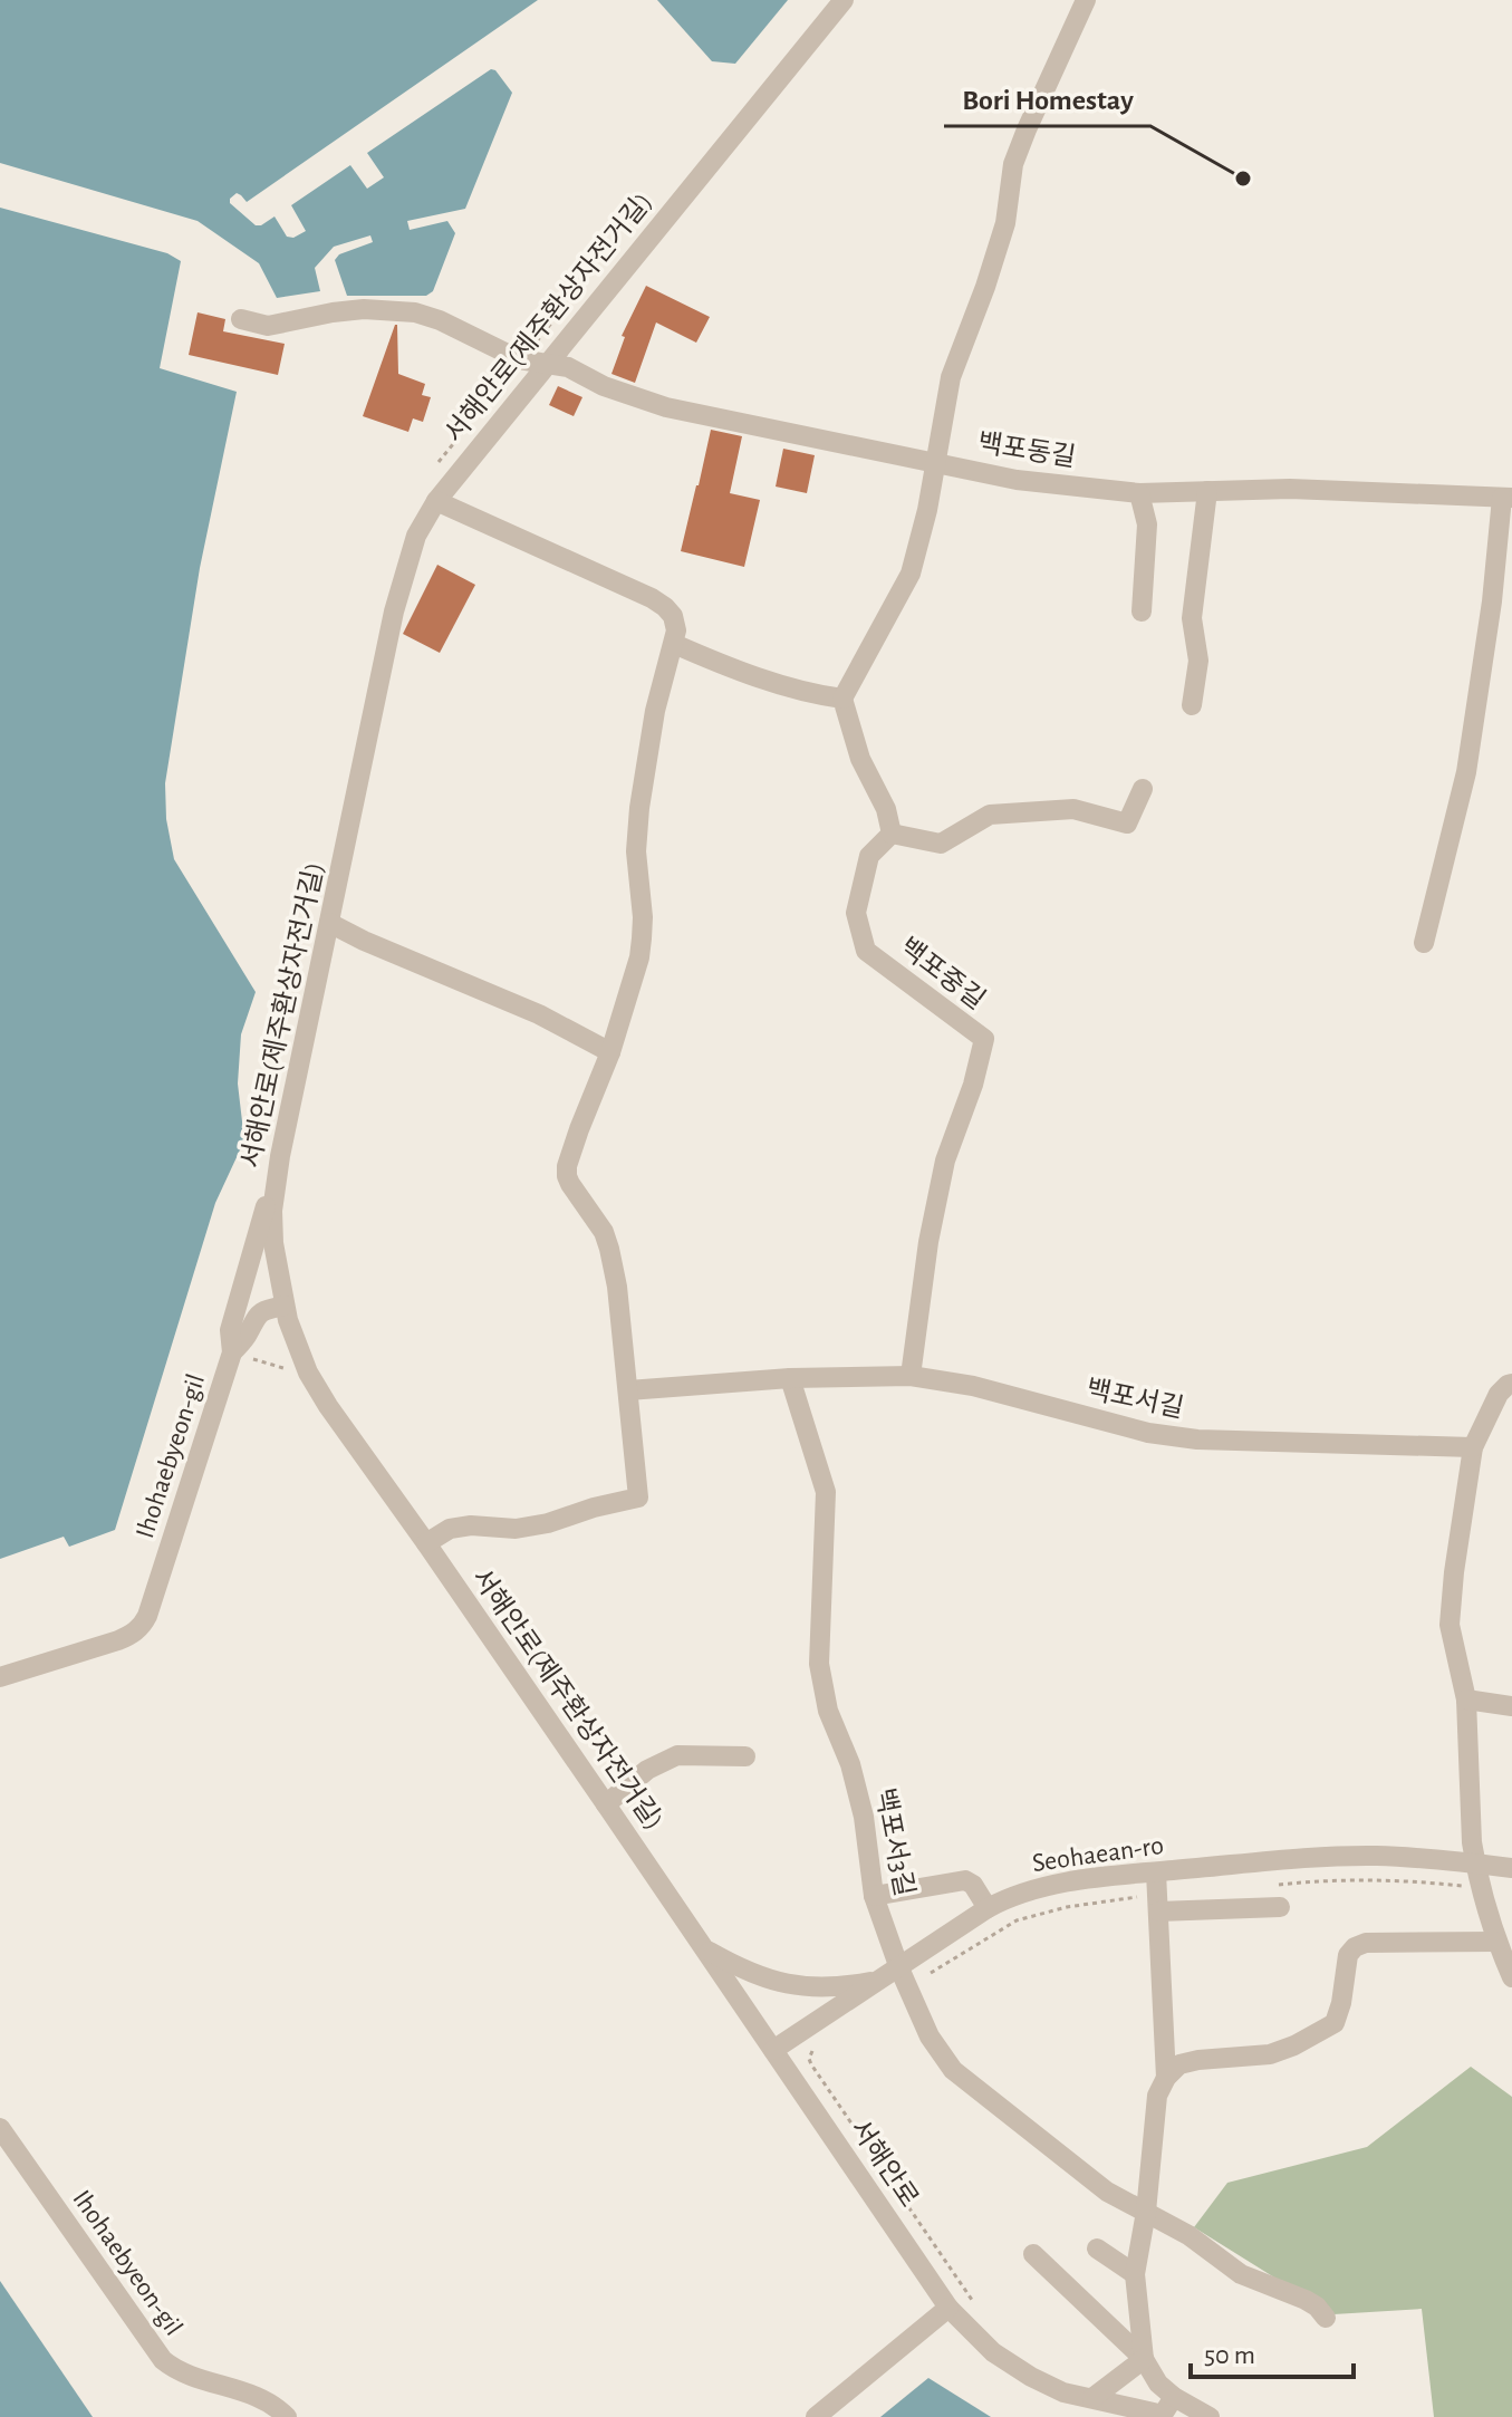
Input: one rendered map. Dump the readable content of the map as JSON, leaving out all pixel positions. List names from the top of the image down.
{
  "streets": {
    "street": [
      "서해안로(제주환상자전거길)",
      "백포동길",
      "백포중길",
      "백포서길",
      "Ihohaebyeon-gil",
      "백포서3길",
      "Seohaean-ro",
      "서해안로"
    ]
  },
  "crossings": [
    ["서해안로(제주환상자전거길)", "백포동길"],
    ["서해안로(제주환상자전거길)", "Ihohaebyeon-gil"],
    ["서해안로(제주환상자전거길)", "Seohaean-ro"],
    ["서해안로(제주환상자전거길)", "서해안로"],
    ["백포중길", "백포서길"],
    ["백포서길", "백포서3길"],
    ["백포서3길", "Seohaean-ro"],
    ["Seohaean-ro", "서해안로"]
  ],
  "places": ["Bori Homestay"],
  "scale_bar": "50 m"
}
